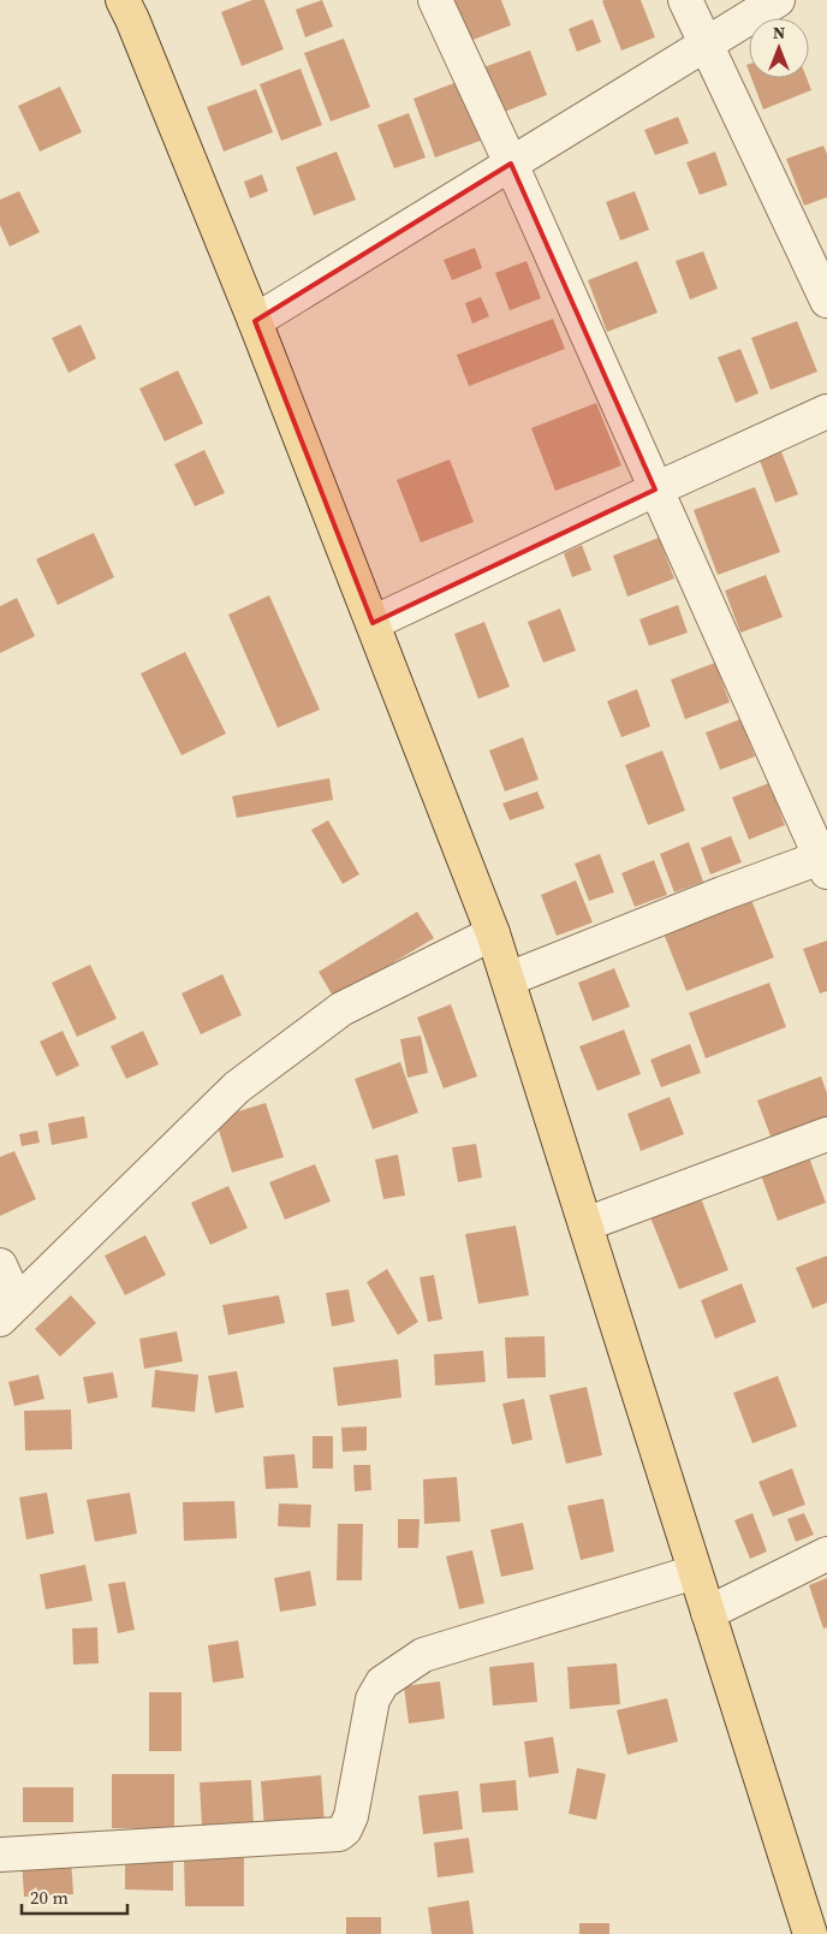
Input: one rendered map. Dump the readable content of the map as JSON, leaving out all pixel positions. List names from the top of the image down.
{
  "scale_bar": "20 m",
  "north": "top"
}
